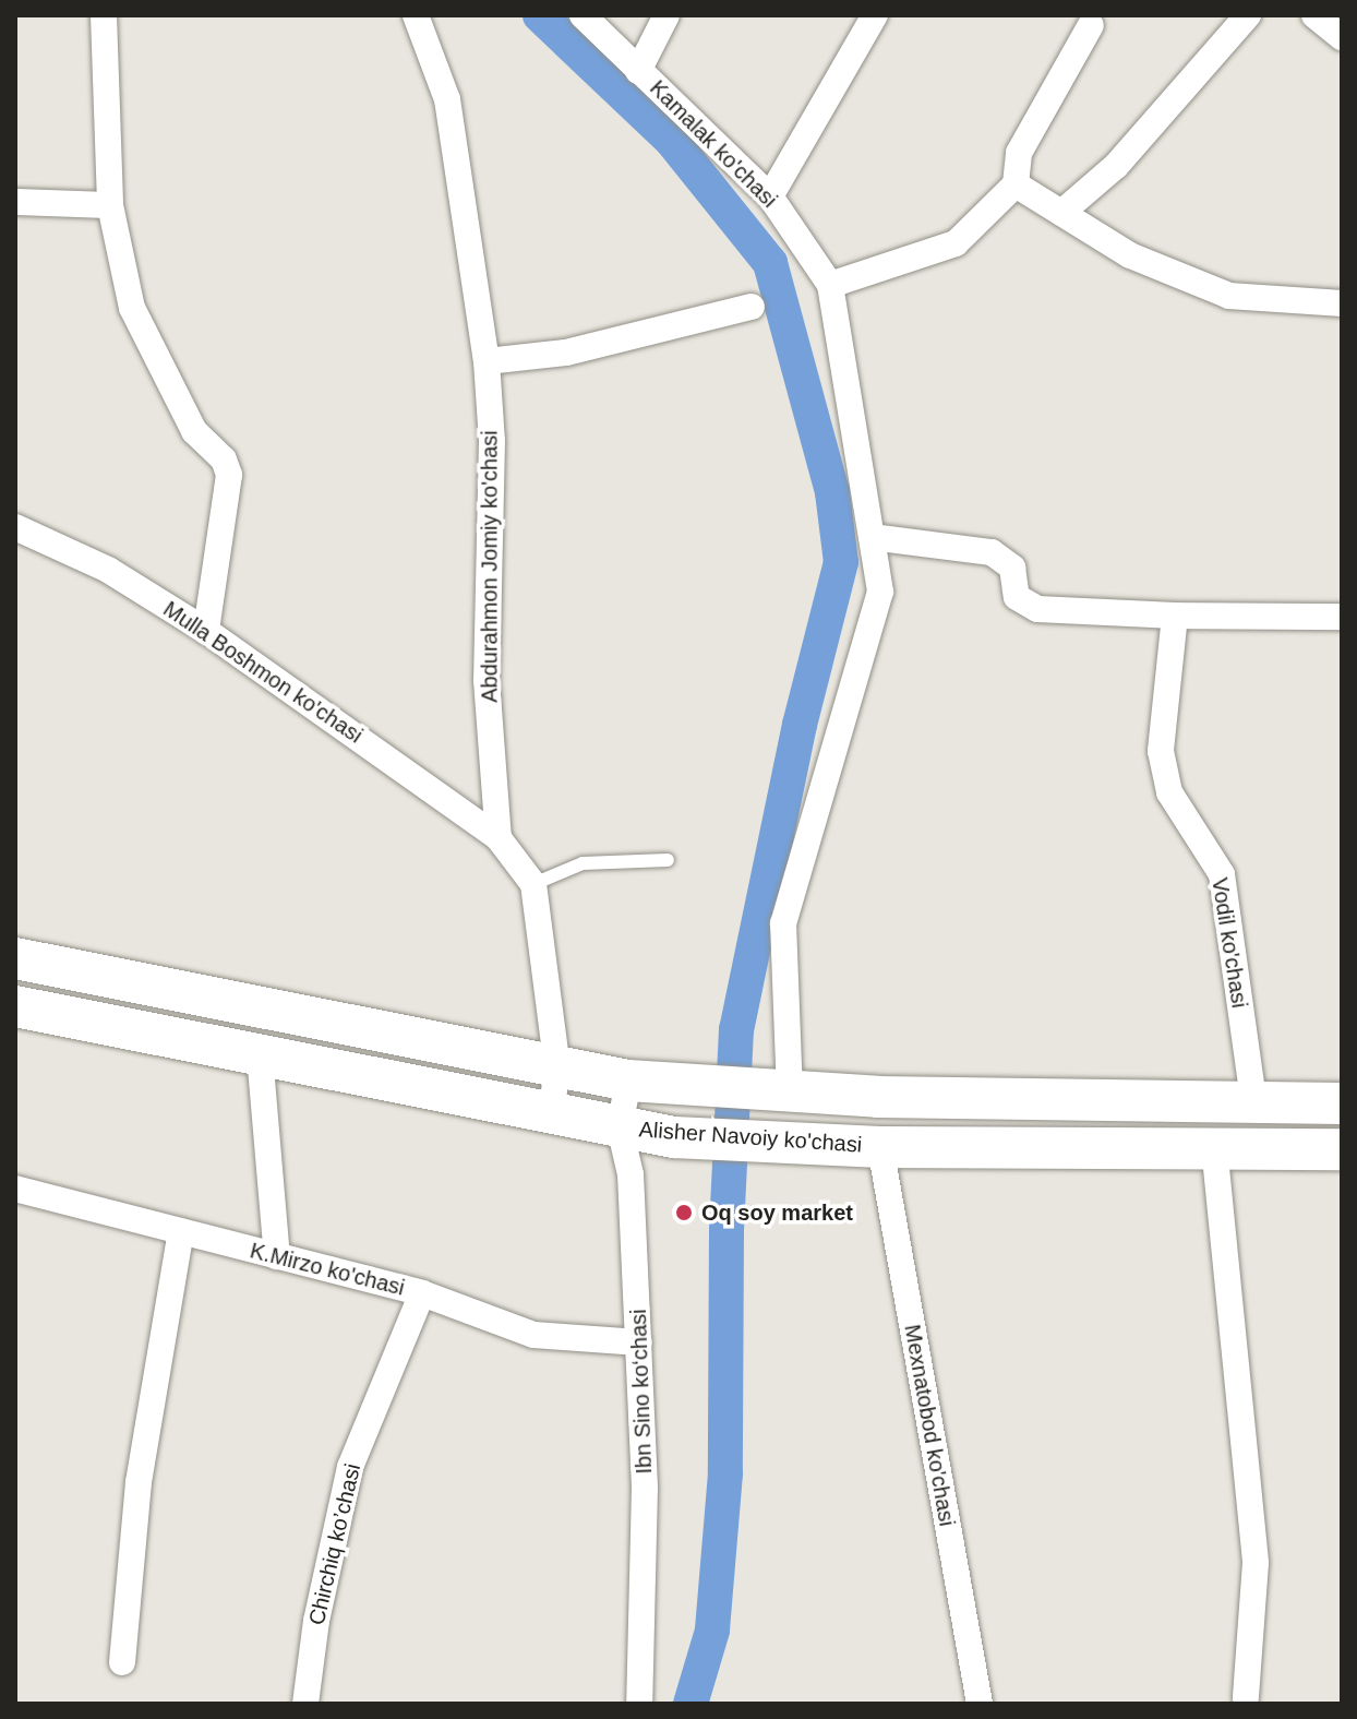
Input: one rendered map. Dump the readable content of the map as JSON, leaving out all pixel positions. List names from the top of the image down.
{
  "streets": {
    "main road": ["Alisher Navoiy ko'chasi"],
    "street": [
      "Kamalak ko'chasi",
      "Abdurahmon Jomiy ko'chasi",
      "Mulla Boshmon ko'chasi",
      "Vodil ko'chasi",
      "K.Mirzo ko'chasi",
      "Ibn Sino ko‘chasi",
      "Mexnatobod ko'chasi",
      "Chirchiq ko’chasi"
    ]
  },
  "crossings": [
    ["Abdurahmon Jomiy ko'chasi", "Mulla Boshmon ko'chasi"],
    ["Vodil ko'chasi", "Alisher Navoiy ko'chasi"],
    ["Alisher Navoiy ko'chasi", "Ibn Sino ko‘chasi"],
    ["Alisher Navoiy ko'chasi", "Mexnatobod ko'chasi"],
    ["K.Mirzo ko'chasi", "Ibn Sino ko‘chasi"],
    ["K.Mirzo ko'chasi", "Chirchiq ko’chasi"]
  ],
  "places": ["Oq soy market"]
}
